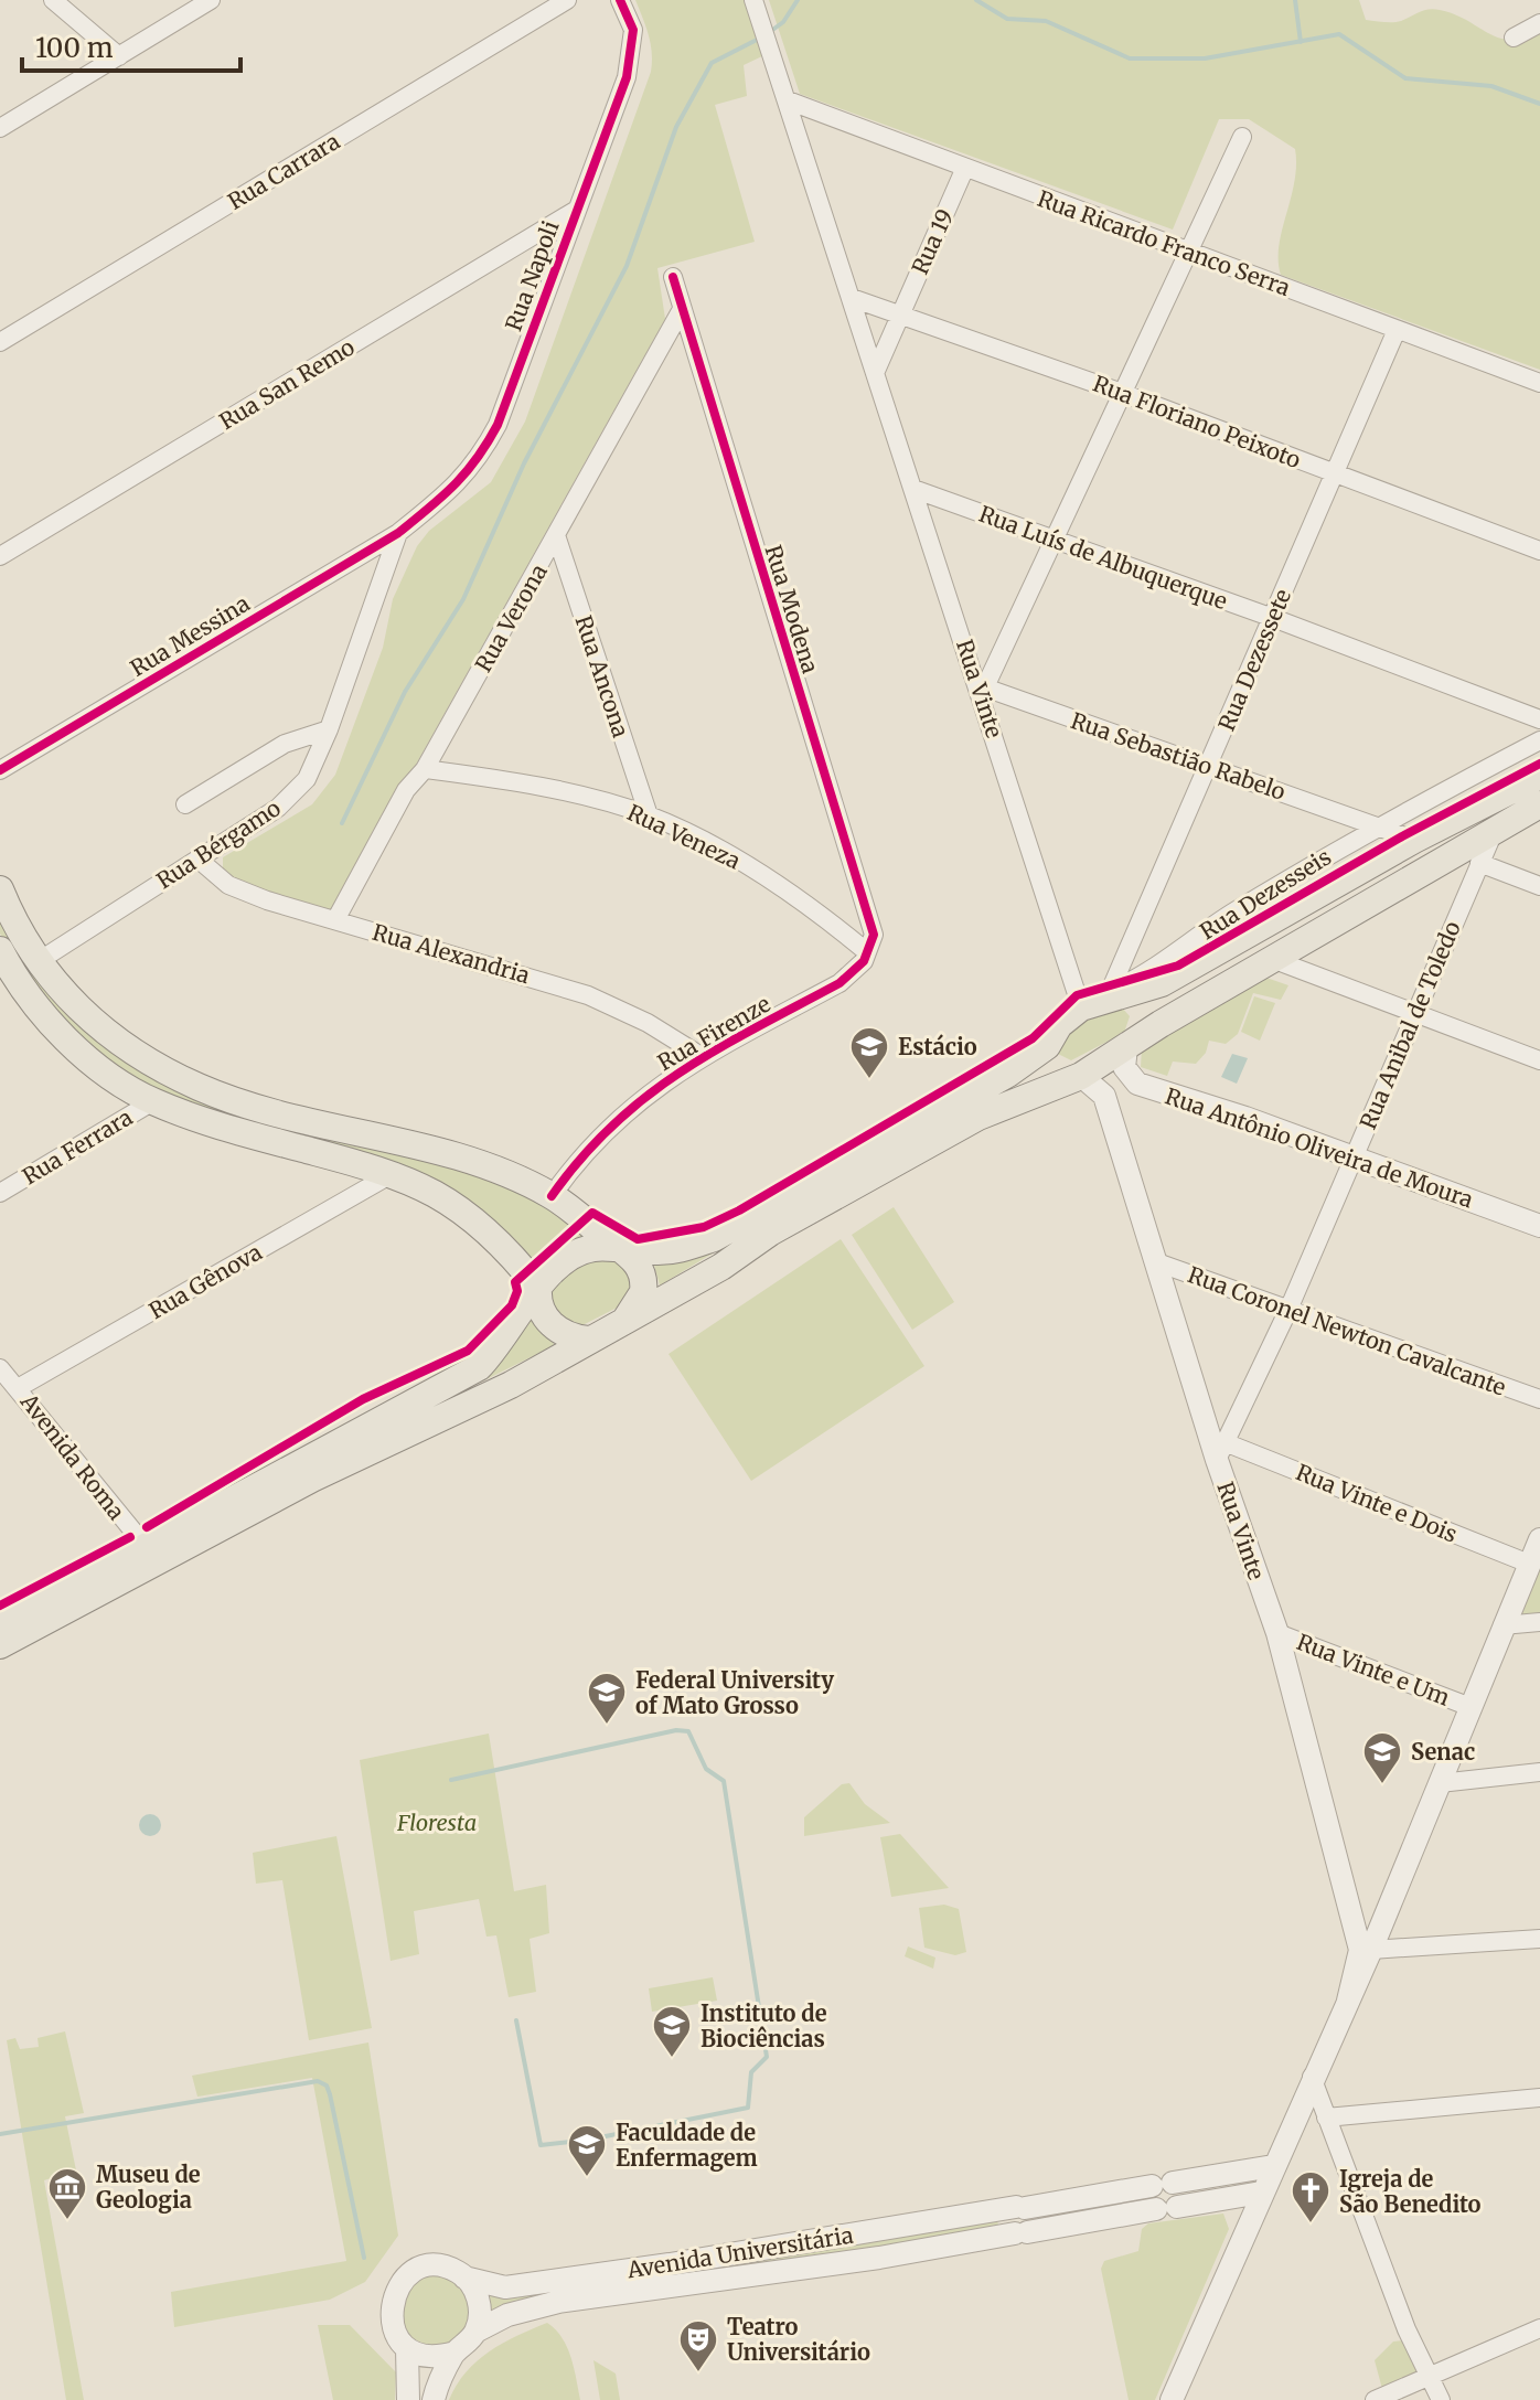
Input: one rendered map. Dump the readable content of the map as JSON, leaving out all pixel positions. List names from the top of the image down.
{
  "streets": {
    "street": [
      "Rua Carrara",
      "Rua 19",
      "Rua Ricardo Franco Serra",
      "Rua Napoli",
      "Rua San Remo",
      "Rua Floriano Peixoto",
      "Rua Luís de Albuquerque",
      "Rua Modena",
      "Rua Verona",
      "Rua Messina",
      "Rua Dezessete",
      "Rua Ancona",
      "Rua Vinte",
      "Rua Sebastião Rabelo",
      "Rua Veneza",
      "Rua Bérgamo",
      "Rua Dezesseis",
      "Rua Alexandria",
      "Rua Anibal de Toledo",
      "Rua Firenze",
      "Rua Ferrara",
      "Rua Antônio Oliveira de Moura",
      "Rua Gênova",
      "Rua Coronel Newton Cavalcante",
      "Avenida Roma",
      "Rua Vinte e Dois",
      "Rua Vinte e Um",
      "Avenida Universitária"
    ]
  },
  "crossings": [
    ["Rua 19", "Rua Ricardo Franco Serra"],
    ["Rua 19", "Rua Floriano Peixoto"],
    ["Rua Ricardo Franco Serra", "Rua Dezessete"],
    ["Rua Ricardo Franco Serra", "Rua Vinte"],
    ["Rua Napoli", "Rua San Remo"],
    ["Rua Napoli", "Rua Messina"],
    ["Rua Napoli", "Rua Bérgamo"],
    ["Rua Floriano Peixoto", "Rua Dezessete"],
    ["Rua Floriano Peixoto", "Rua Vinte"],
    ["Rua Luís de Albuquerque", "Rua Dezessete"],
    ["Rua Luís de Albuquerque", "Rua Vinte"],
    ["Rua Modena", "Rua Verona"],
    ["Rua Modena", "Rua Veneza"],
    ["Rua Modena", "Rua Firenze"],
    ["Rua Verona", "Rua Ancona"],
    ["Rua Verona", "Rua Veneza"],
    ["Rua Verona", "Rua Alexandria"],
    ["Rua Messina", "Rua Bérgamo"],
    ["Rua Dezessete", "Rua Sebastião Rabelo"],
    ["Rua Dezessete", "Rua Dezesseis"],
    ["Rua Ancona", "Rua Veneza"],
    ["Rua Vinte", "Rua Sebastião Rabelo"],
    ["Rua Vinte", "Rua Anibal de Toledo"],
    ["Rua Vinte", "Rua Coronel Newton Cavalcante"],
    ["Rua Vinte", "Rua Vinte e Dois"],
    ["Rua Vinte", "Rua Vinte e Um"],
    ["Rua Sebastião Rabelo", "Rua Dezesseis"],
    ["Rua Veneza", "Rua Firenze"],
    ["Rua Bérgamo", "Rua Alexandria"],
    ["Rua Alexandria", "Rua Firenze"],
    ["Rua Anibal de Toledo", "Rua Antônio Oliveira de Moura"],
    ["Rua Anibal de Toledo", "Rua Coronel Newton Cavalcante"],
    ["Rua Anibal de Toledo", "Rua Vinte e Dois"],
    ["Rua Gênova", "Avenida Roma"]
  ],
  "parks": ["Floresta"],
  "places": {
    "school or university": [
      "Estácio",
      "Federal University of Mato Grosso",
      "Senac",
      "Instituto de Biociências",
      "Faculdade de Enfermagem"
    ],
    "museum": ["Museu de Geologia"],
    "church": ["Igreja de São Benedito"],
    "theatre": ["Teatro Universitário"]
  },
  "scale_bar": "100 m"
}
